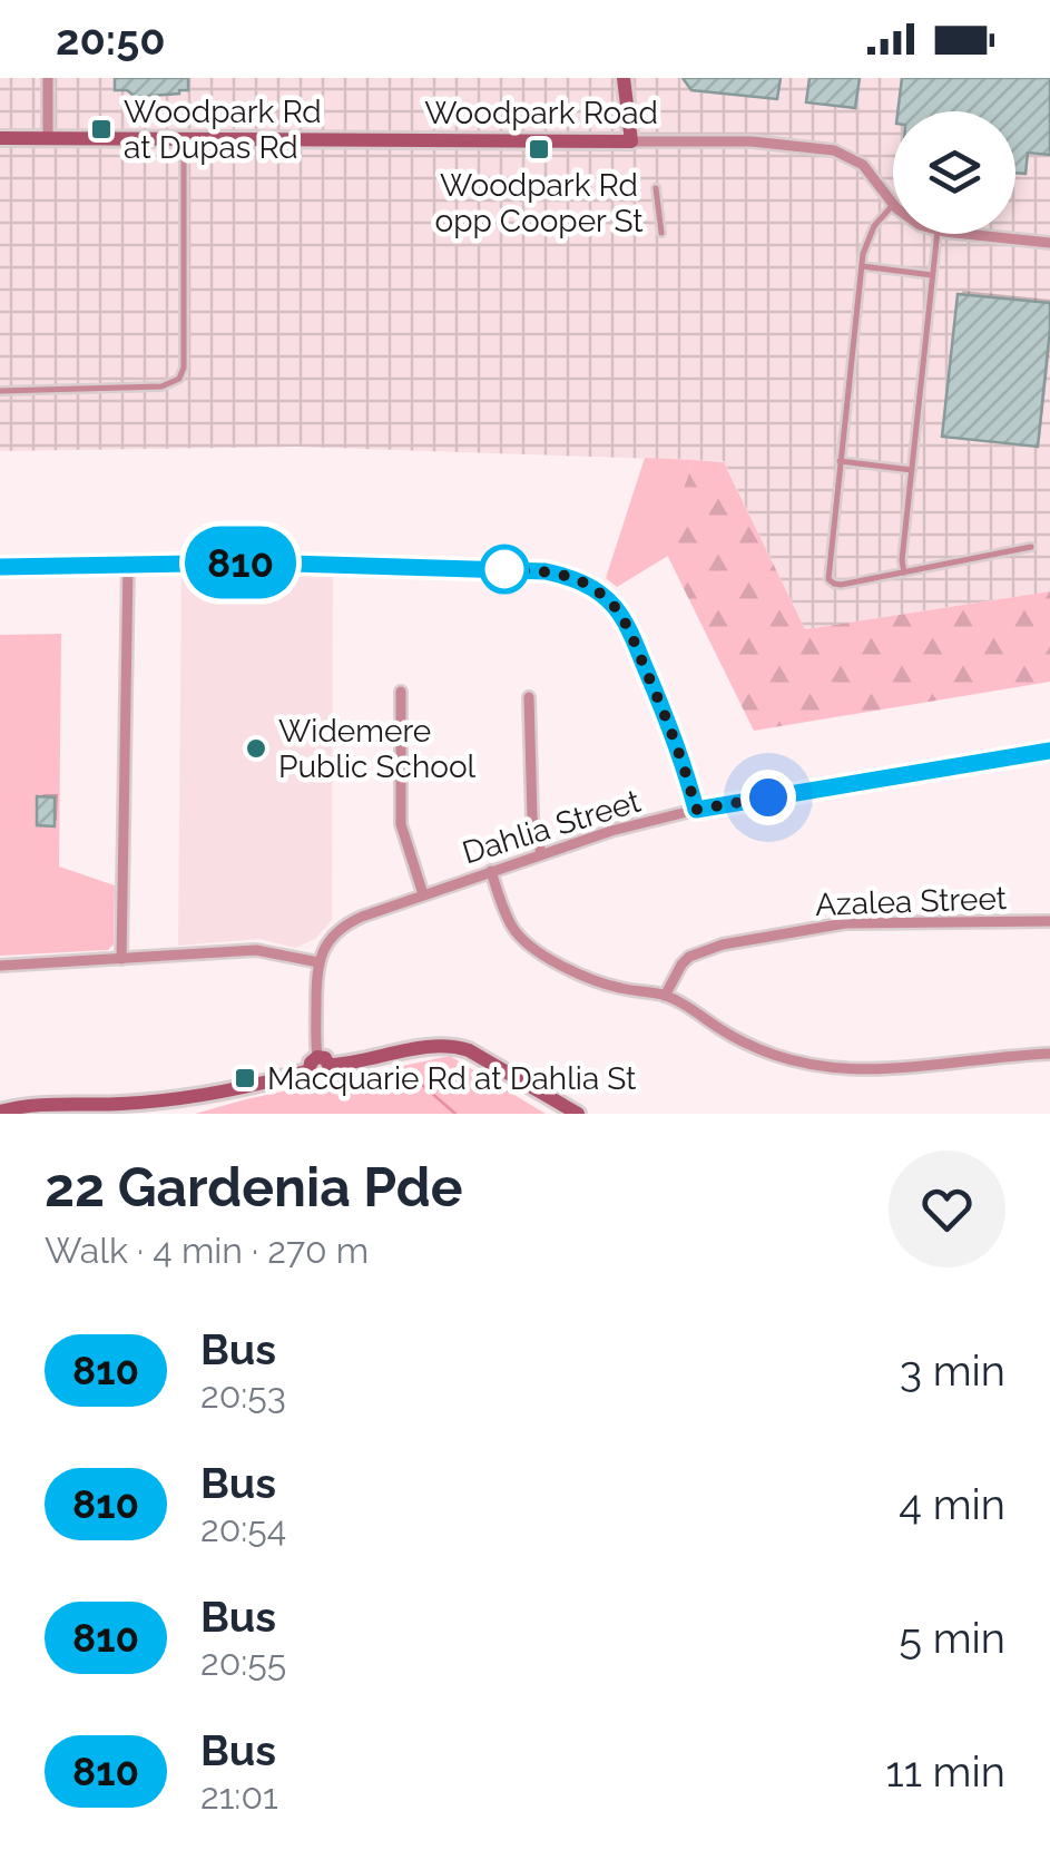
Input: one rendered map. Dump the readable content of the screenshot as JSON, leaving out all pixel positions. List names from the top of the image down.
{
  "streets": {
    "street": ["Woodpark Road", "Dahlia Street", "Azalea Street"]
  },
  "places": {
    "transit": ["Woodpark Rd at Dupas Rd", "Woodpark Rd opp Cooper St", "Macquarie Rd at Dahlia St"],
    "other": ["Widemere Public School"]
  },
  "lines": ["bus line 810"],
  "page": {
    "status": "20:50",
    "on_map": "810",
    "heading": ["22 Gardenia Pde", "Walk · 4 min · 270 m"],
    "list": [
      {
        "mark": "810",
        "name": "Bus",
        "note": "20:53",
        "value": "3 min"
      },
      {
        "mark": "810",
        "name": "Bus",
        "note": "20:54",
        "value": "4 min"
      },
      {
        "mark": "810",
        "name": "Bus",
        "note": "20:55",
        "value": "5 min"
      },
      {
        "mark": "810",
        "name": "Bus",
        "note": "21:01",
        "value": "11 min"
      }
    ]
  }
}
